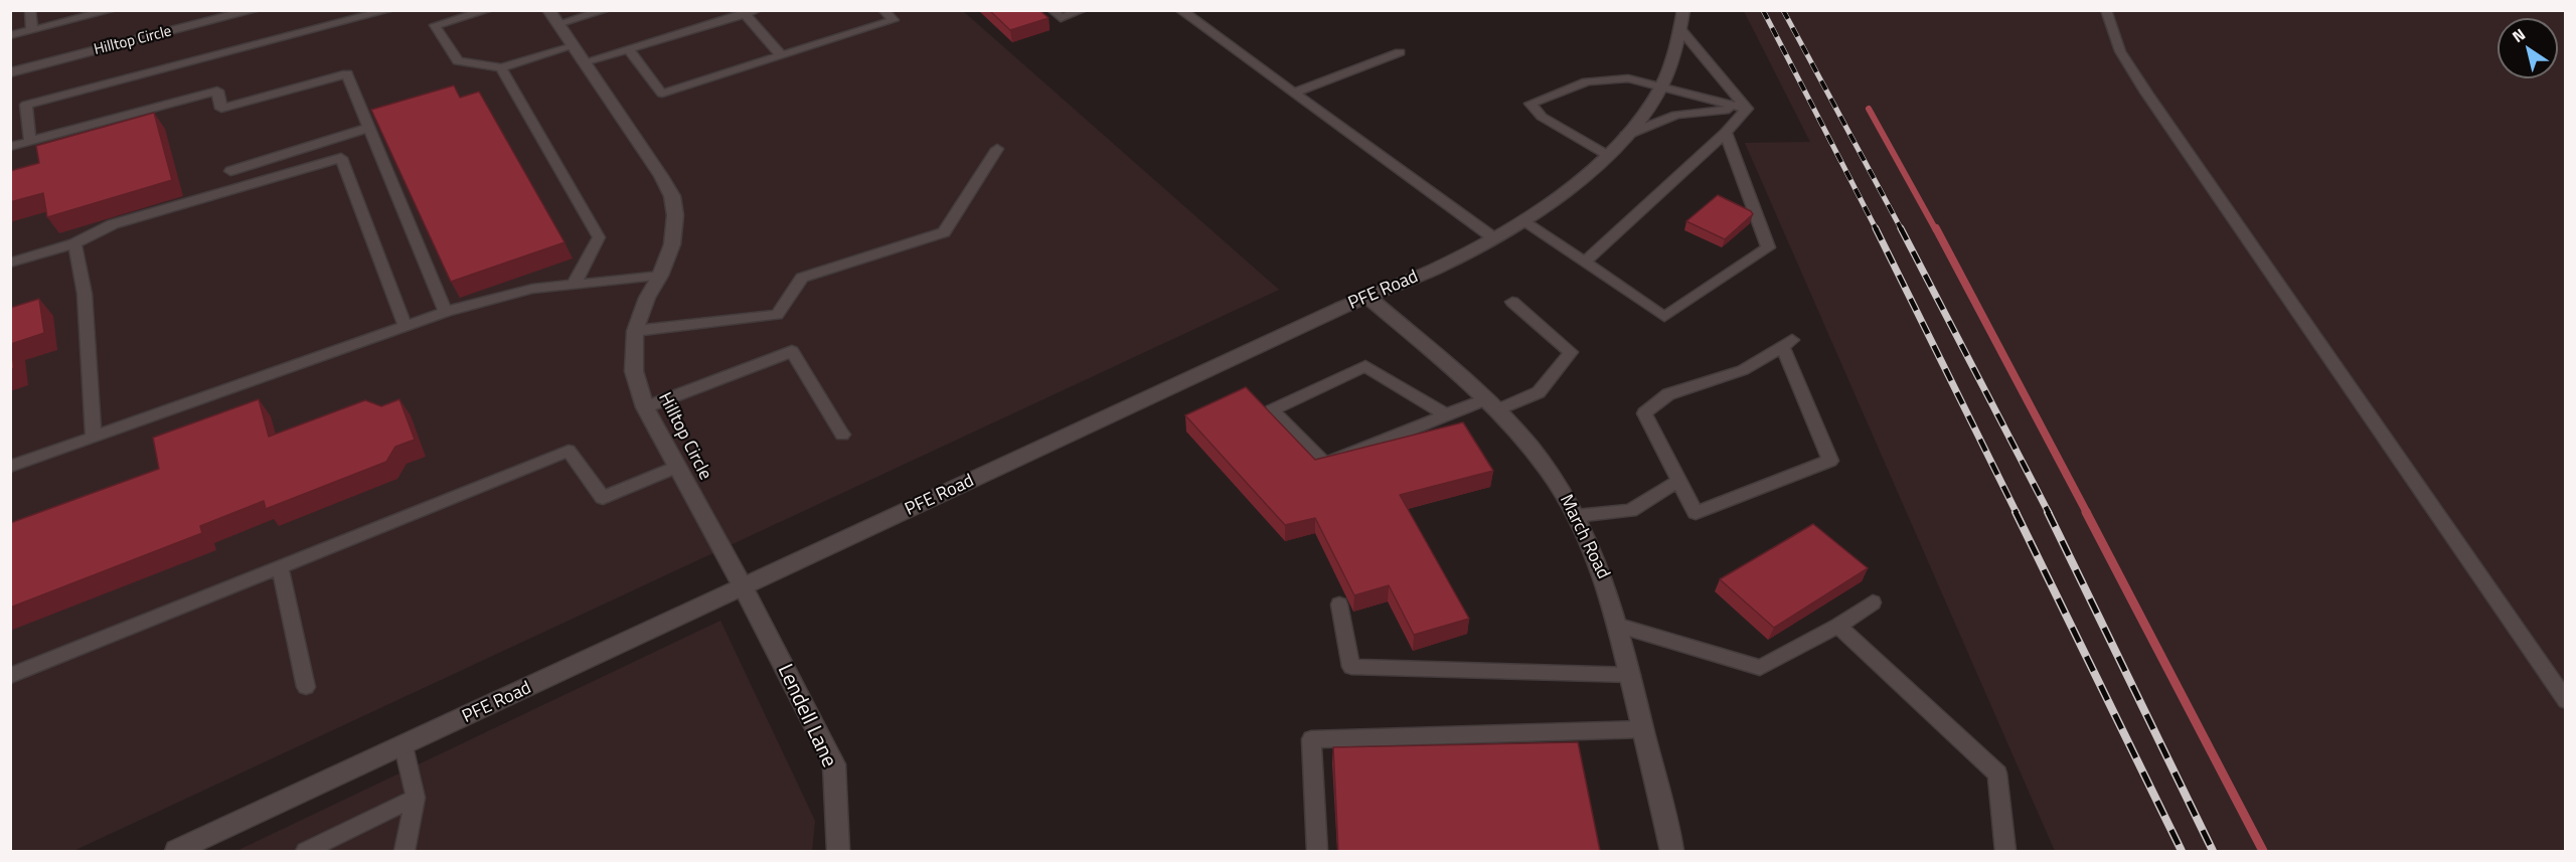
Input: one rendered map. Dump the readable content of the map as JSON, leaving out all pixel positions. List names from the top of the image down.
{
  "streets": {
    "street": [
      "Hilltop Circle",
      "PFE Road",
      "March Road",
      "Lendell Lane"
    ]
  },
  "crossings": [
    ["Hilltop Circle", "PFE Road"],
    ["Hilltop Circle", "Lendell Lane"],
    ["PFE Road", "March Road"],
    ["PFE Road", "Lendell Lane"]
  ],
  "north": "top left"
}
